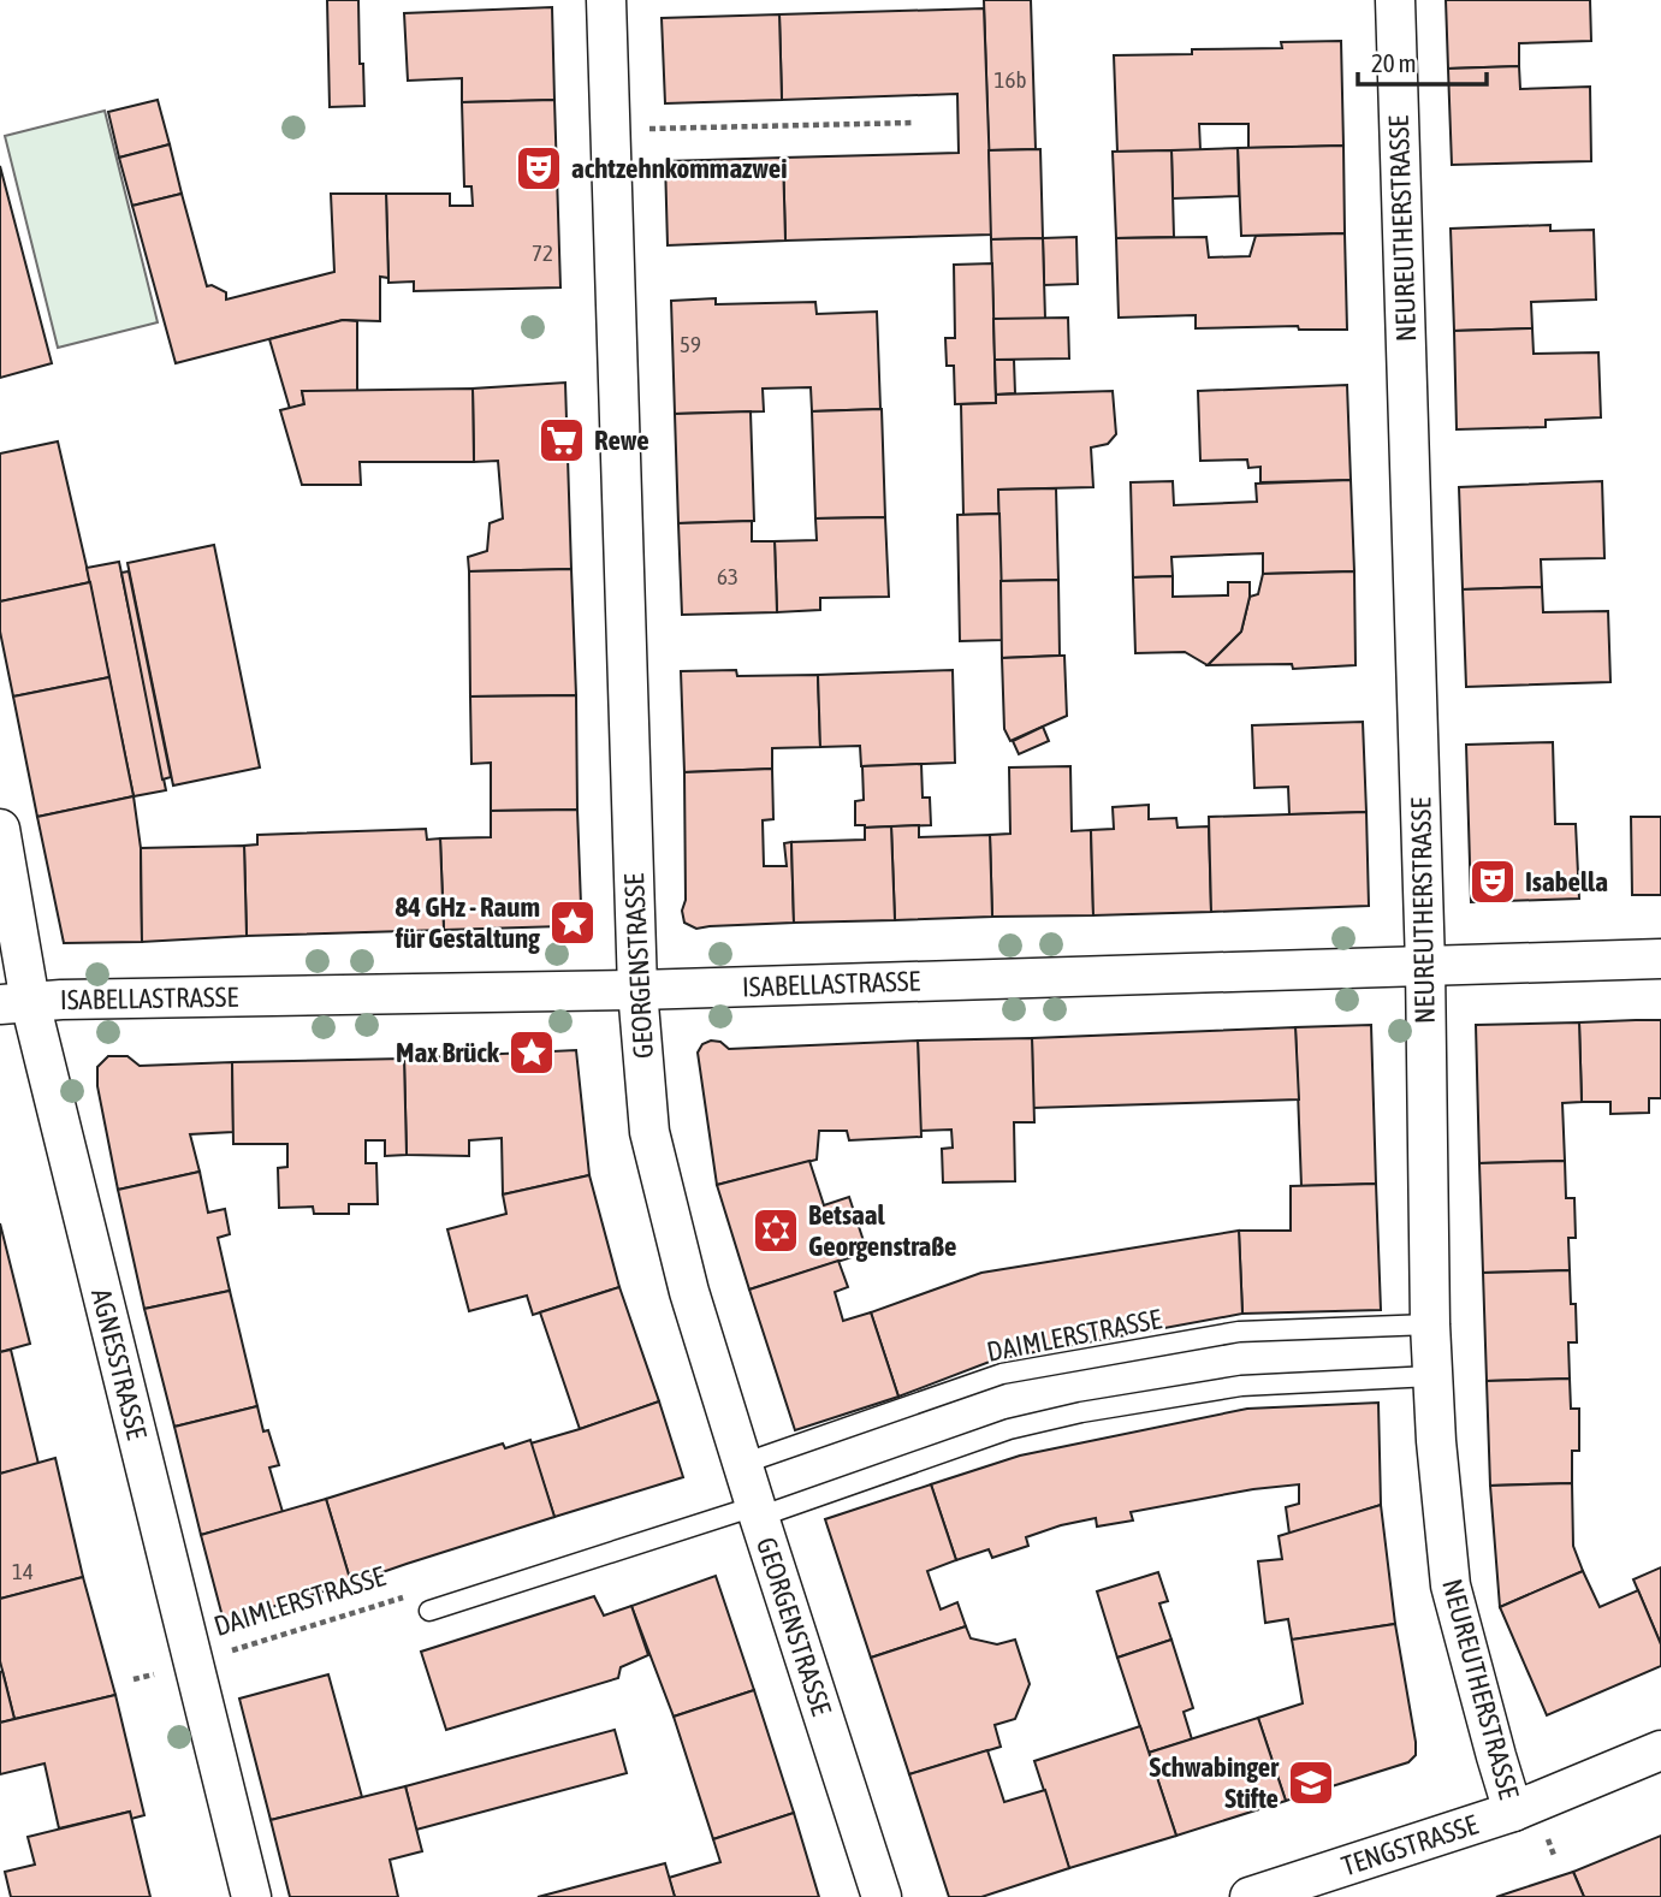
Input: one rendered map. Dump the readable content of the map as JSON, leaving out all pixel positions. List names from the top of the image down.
{
  "streets": {
    "street": [
      "NEUREUTHERSTRASSE",
      "GEORGENSTRASSE",
      "ISABELLASTRASSE",
      "AGNESSTRASSE",
      "TENGSTRASSE"
    ],
    "lane": ["DAIMLERSTRASSE"]
  },
  "crossings": [
    ["NEUREUTHERSTRASSE", "ISABELLASTRASSE"],
    ["NEUREUTHERSTRASSE", "DAIMLERSTRASSE"],
    ["NEUREUTHERSTRASSE", "TENGSTRASSE"],
    ["GEORGENSTRASSE", "ISABELLASTRASSE"],
    ["GEORGENSTRASSE", "DAIMLERSTRASSE"],
    ["ISABELLASTRASSE", "AGNESSTRASSE"],
    ["DAIMLERSTRASSE", "AGNESSTRASSE"]
  ],
  "places": {
    "theatre": ["achtzehnkommazwei", "Isabella"],
    "supermarket": ["Rewe"],
    "place": ["84 GHz - Raum für Gestaltung", "Max Brück"],
    "synagogue": ["Betsaal Georgenstraße"],
    "school or university": ["Schwabinger Stifte"]
  },
  "house_numbers": [
    "16b",
    "72",
    "59",
    "63",
    "14"
  ],
  "scale_bar": "20 m"
}
